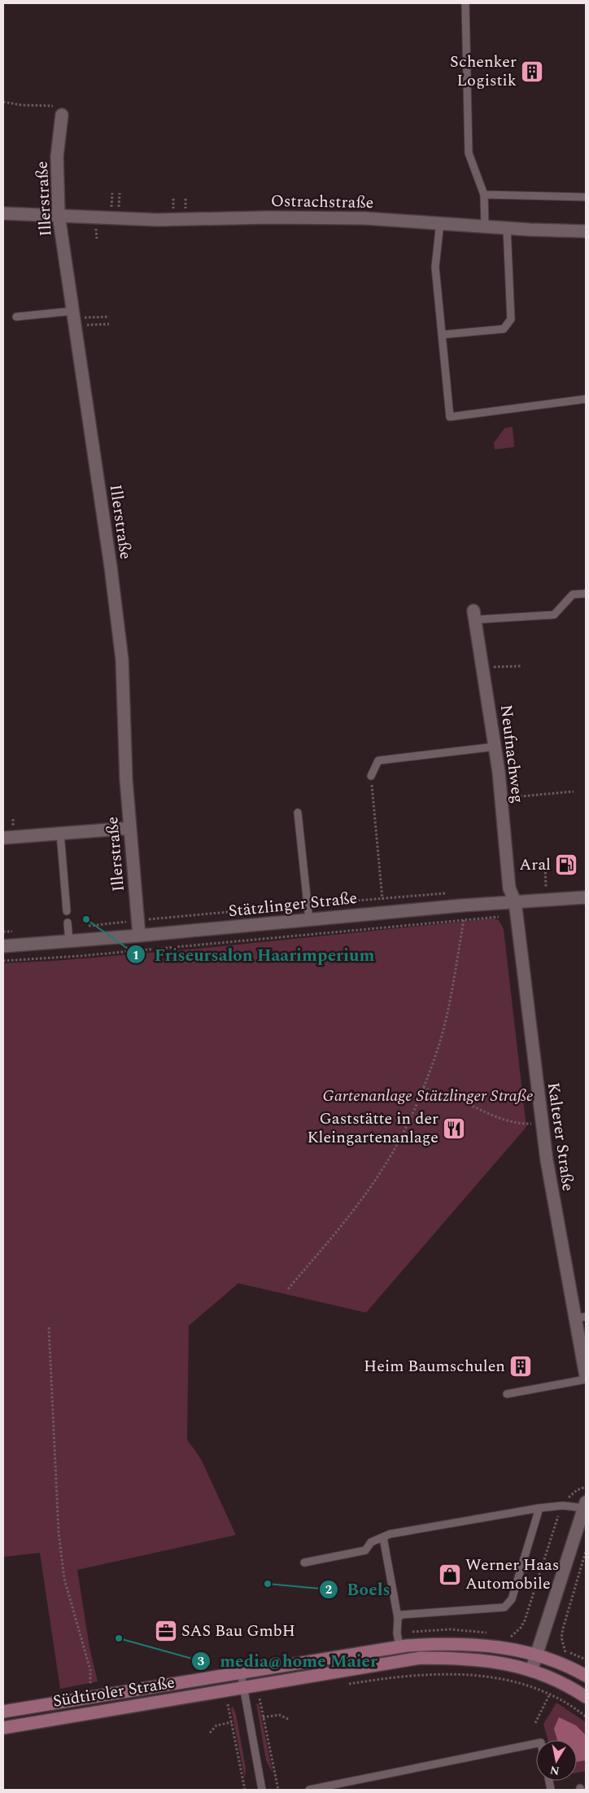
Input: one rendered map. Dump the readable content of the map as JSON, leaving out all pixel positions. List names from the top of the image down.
{
  "streets": {
    "main road": ["Südtiroler Straße"],
    "street": [
      "Illerstraße",
      "Ostrachstraße",
      "Neufnachweg",
      "Stätzlinger Straße",
      "Kalterer Straße"
    ]
  },
  "crossings": [
    ["Illerstraße", "Ostrachstraße"],
    ["Illerstraße", "Stätzlinger Straße"],
    ["Neufnachweg", "Stätzlinger Straße"],
    ["Neufnachweg", "Kalterer Straße"],
    ["Stätzlinger Straße", "Kalterer Straße"]
  ],
  "parks": ["Gartenanlage Stätzlinger Straße"],
  "places": {
    "building": ["Schenker Logistik", "Heim Baumschulen"],
    "fuel station": ["Aral"],
    "other": ["Friseursalon Haarimperium", "Boels", "media@home Maier"],
    "restaurant": ["Gaststätte in der Kleingartenanlage"],
    "shop": ["Werner Haas Automobile"],
    "office": ["SAS Bau GmbH"]
  },
  "north": "bottom"
}
